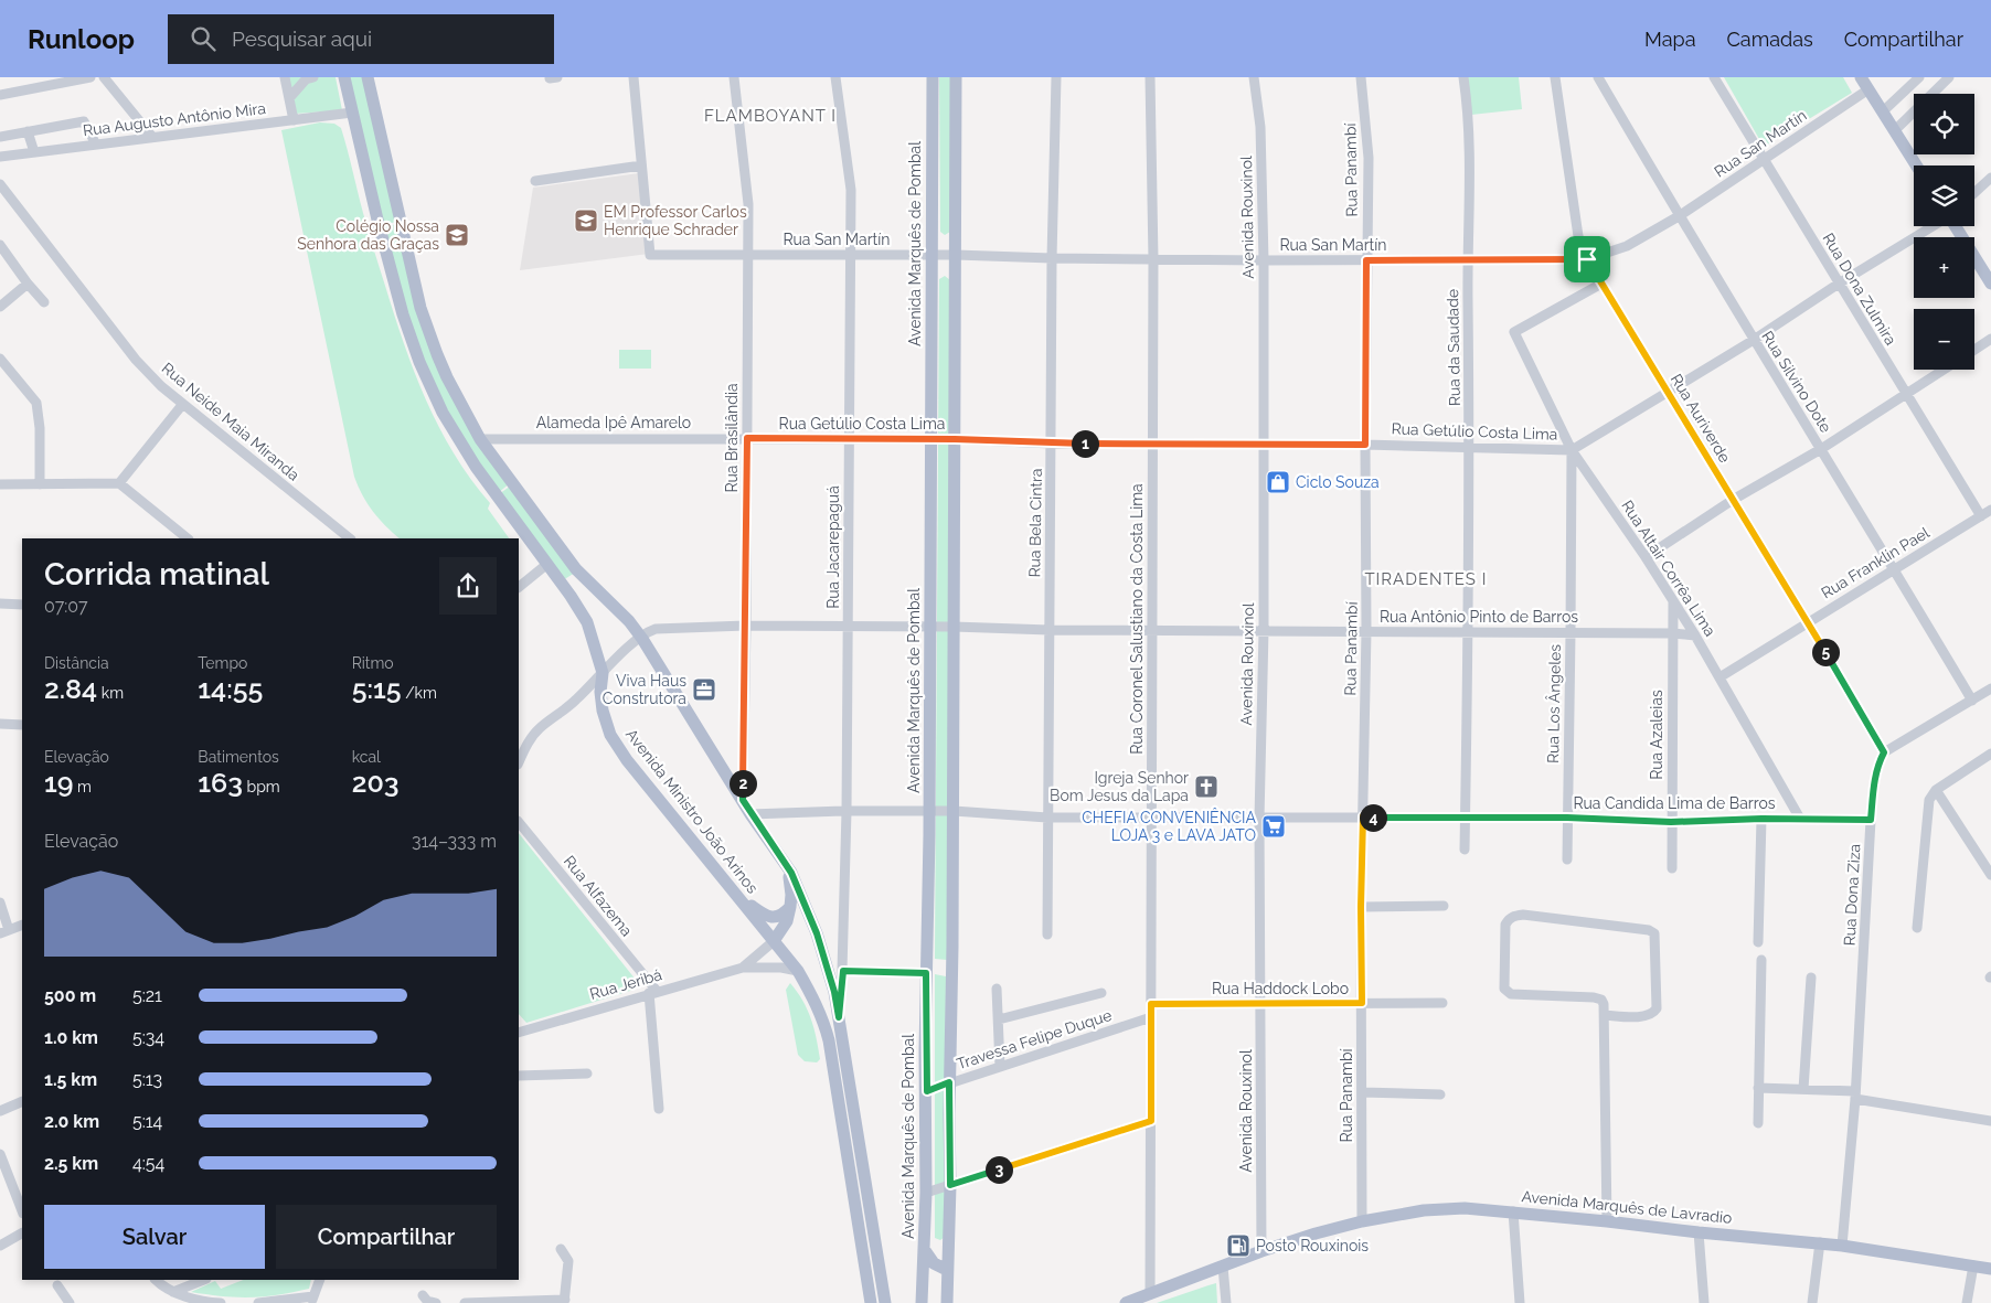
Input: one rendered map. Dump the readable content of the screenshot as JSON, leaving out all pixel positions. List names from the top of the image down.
{
  "streets": {
    "main road": ["Avenida Marquês de Pombal", "Avenida Ministro João Arinos", "Avenida Marquês de Lavradio"],
    "street": [
      "Rua Augusto Antônio Mira",
      "Rua San Martín",
      "Rua Panambí",
      "Avenida Rouxinol",
      "Rua Dona Zulmira",
      "Rua da Saudade",
      "Rua Silvino Dote",
      "Rua Auriverde",
      "Rua Neide Maia Miranda",
      "Alameda Ipê Amarelo",
      "Rua Getúlio Costa Lima",
      "Rua Brasilândia",
      "Rua Bela Cintra",
      "Rua Jacarepaguá",
      "Rua Franklin Pael",
      "Rua Altair Corrêa Lima",
      "Rua Antônio Pinto de Barros",
      "Rua Coronel Salustiano da Costa Lima",
      "Rua Los Ângeles",
      "Rua Azaleias",
      "Rua Candida Lima de Barros",
      "Rua Dona Ziza",
      "Rua Alfazema",
      "Rua Jeribá",
      "Rua Haddock Lobo",
      "Travessa Felipe Duque"
    ]
  },
  "crossings": [
    ["Rua Augusto Antônio Mira", "Avenida Ministro João Arinos"],
    ["Rua San Martín", "Rua Panambí"],
    ["Rua San Martín", "Avenida Rouxinol"],
    ["Rua San Martín", "Avenida Marquês de Pombal"],
    ["Rua San Martín", "Rua Dona Zulmira"],
    ["Rua San Martín", "Rua da Saudade"],
    ["Rua San Martín", "Rua Silvino Dote"],
    ["Rua San Martín", "Rua Auriverde"],
    ["Rua San Martín", "Rua Brasilândia"],
    ["Rua San Martín", "Rua Bela Cintra"],
    ["Rua San Martín", "Rua Jacarepaguá"],
    ["Rua San Martín", "Rua Coronel Salustiano da Costa Lima"],
    ["Rua Panambí", "Rua Getúlio Costa Lima"],
    ["Rua Panambí", "Rua Antônio Pinto de Barros"],
    ["Rua Panambí", "Rua Candida Lima de Barros"],
    ["Rua Panambí", "Rua Haddock Lobo"],
    ["Rua Panambí", "Avenida Marquês de Lavradio"],
    ["Avenida Rouxinol", "Rua Getúlio Costa Lima"],
    ["Avenida Rouxinol", "Rua Antônio Pinto de Barros"],
    ["Avenida Rouxinol", "Rua Candida Lima de Barros"],
    ["Avenida Rouxinol", "Rua Haddock Lobo"],
    ["Avenida Rouxinol", "Avenida Marquês de Lavradio"],
    ["Avenida Marquês de Pombal", "Rua Getúlio Costa Lima"],
    ["Avenida Marquês de Pombal", "Rua Candida Lima de Barros"],
    ["Avenida Marquês de Pombal", "Travessa Felipe Duque"],
    ["Rua Dona Zulmira", "Rua Franklin Pael"],
    ["Rua da Saudade", "Rua Getúlio Costa Lima"],
    ["Rua da Saudade", "Rua Antônio Pinto de Barros"],
    ["Rua da Saudade", "Rua Candida Lima de Barros"],
    ["Rua Silvino Dote", "Rua Franklin Pael"],
    ["Rua Auriverde", "Rua Franklin Pael"],
    ["Rua Auriverde", "Rua Altair Corrêa Lima"],
    ["Rua Auriverde", "Rua Dona Ziza"],
    ["Alameda Ipê Amarelo", "Rua Getúlio Costa Lima"],
    ["Alameda Ipê Amarelo", "Rua Brasilândia"],
    ["Rua Getúlio Costa Lima", "Rua Brasilândia"],
    ["Rua Getúlio Costa Lima", "Rua Bela Cintra"],
    ["Rua Getúlio Costa Lima", "Rua Jacarepaguá"],
    ["Rua Getúlio Costa Lima", "Rua Altair Corrêa Lima"],
    ["Rua Getúlio Costa Lima", "Rua Coronel Salustiano da Costa Lima"],
    ["Rua Getúlio Costa Lima", "Rua Los Ângeles"],
    ["Rua Bela Cintra", "Rua Antônio Pinto de Barros"],
    ["Rua Bela Cintra", "Rua Candida Lima de Barros"],
    ["Rua Jacarepaguá", "Rua Candida Lima de Barros"],
    ["Rua Franklin Pael", "Rua Altair Corrêa Lima"],
    ["Rua Altair Corrêa Lima", "Rua Antônio Pinto de Barros"],
    ["Rua Altair Corrêa Lima", "Rua Los Ângeles"],
    ["Rua Altair Corrêa Lima", "Rua Azaleias"],
    ["Rua Altair Corrêa Lima", "Rua Candida Lima de Barros"],
    ["Rua Antônio Pinto de Barros", "Rua Coronel Salustiano da Costa Lima"],
    ["Rua Antônio Pinto de Barros", "Rua Los Ângeles"],
    ["Rua Antônio Pinto de Barros", "Rua Azaleias"],
    ["Rua Coronel Salustiano da Costa Lima", "Rua Candida Lima de Barros"],
    ["Rua Coronel Salustiano da Costa Lima", "Rua Haddock Lobo"],
    ["Rua Coronel Salustiano da Costa Lima", "Travessa Felipe Duque"],
    ["Rua Coronel Salustiano da Costa Lima", "Avenida Marquês de Lavradio"],
    ["Rua Los Ângeles", "Rua Candida Lima de Barros"],
    ["Rua Azaleias", "Rua Candida Lima de Barros"],
    ["Rua Candida Lima de Barros", "Rua Dona Ziza"],
    ["Rua Dona Ziza", "Avenida Marquês de Lavradio"],
    ["Rua Alfazema", "Rua Jeribá"]
  ],
  "districts": ["FLAMBOYANT I", "TIRADENTES I"],
  "places": {
    "school or university": ["EM Professor Carlos Henrique Schrader", "Colégio Nossa Senhora das Graças"],
    "shop": ["Ciclo Souza"],
    "office": ["Viva Haus Construtora"],
    "church": ["Igreja Senhor Bom Jesus da Lapa"],
    "supermarket": ["CHEFIA CONVENIÊNCIA LOJA 3 e LAVA JATO"],
    "fuel station": ["Posto Rouxinois"]
  },
  "page": {
    "header": "Runloop",
    "search": "Pesquisar aqui",
    "nav": ["Mapa", "Camadas", "Compartilhar"],
    "map_buttons": ["+", "−"],
    "pins": [
      "1",
      "5",
      "2",
      "4",
      "3"
    ],
    "heading": ["Corrida matinal", "07:07"],
    "stats": [
      ["Distância", "2.84 km"],
      ["Tempo", "14:55"],
      ["Ritmo", "5:15 /km"],
      ["Elevação", "19 m"],
      ["Batimentos", "163 bpm"],
      ["kcal", "203"]
    ],
    "chart": ["Elevação", "314–333 m"],
    "list": [
      {
        "name": "500 m",
        "note": "5:21"
      },
      {
        "name": "1.0 km",
        "note": "5:34"
      },
      {
        "name": "1.5 km",
        "note": "5:13"
      },
      {
        "name": "2.0 km",
        "note": "5:14"
      },
      {
        "name": "2.5 km",
        "note": "4:54"
      }
    ],
    "buttons": ["Salvar", "Compartilhar"]
  }
}
